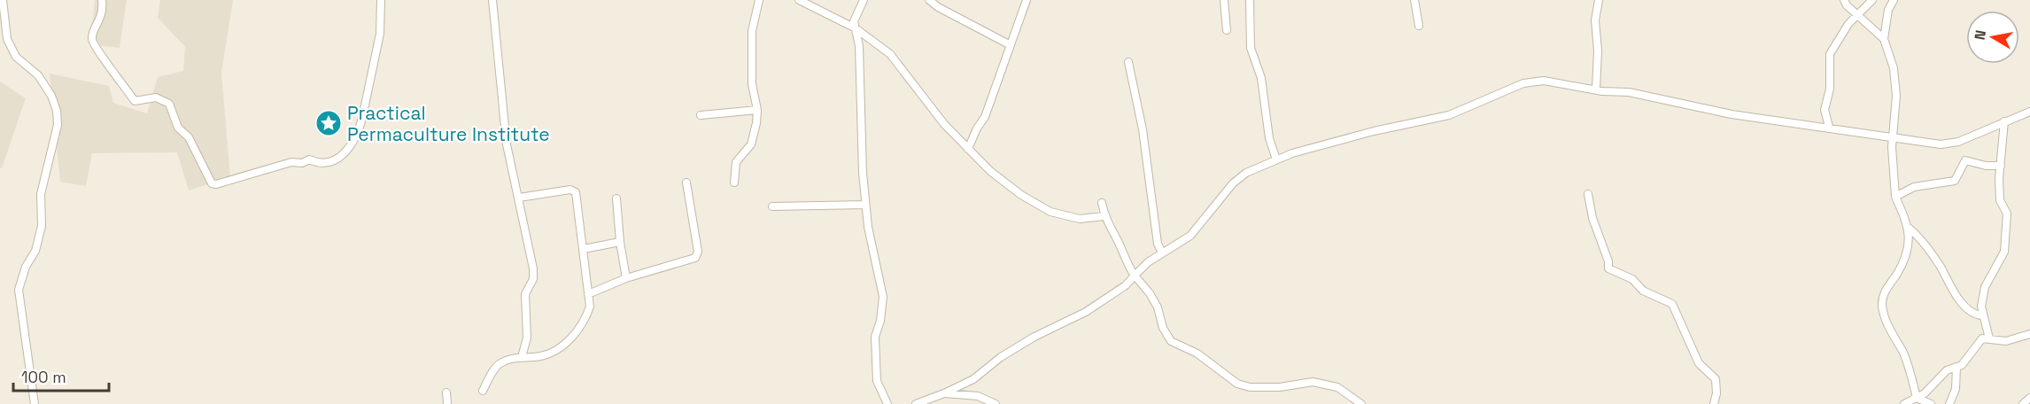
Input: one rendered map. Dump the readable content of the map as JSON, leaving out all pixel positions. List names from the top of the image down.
{
  "places": {
    "place": ["Practical Permaculture Institute"]
  },
  "scale_bar": "100 m",
  "north": "left"
}
